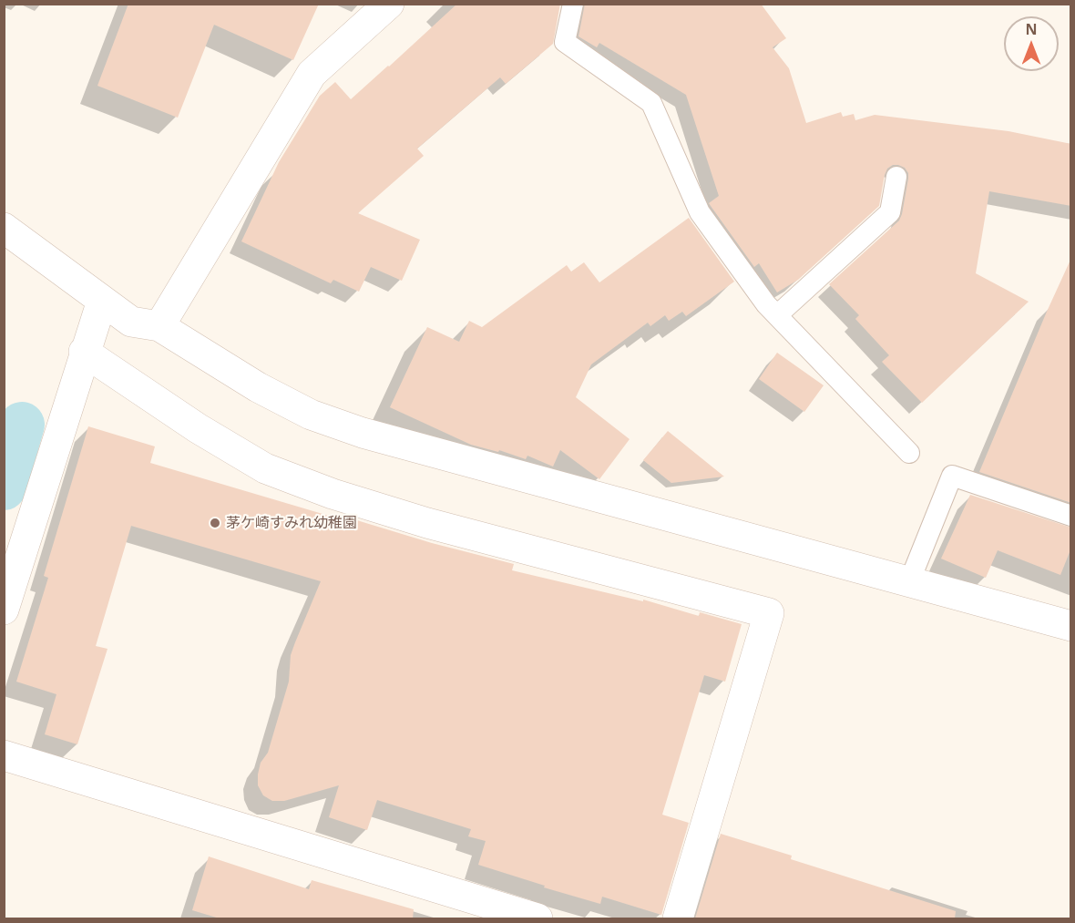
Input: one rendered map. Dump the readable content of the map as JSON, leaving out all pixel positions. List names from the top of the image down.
{
  "places": ["茅ケ崎すみれ幼稚園"],
  "north": "top"
}
